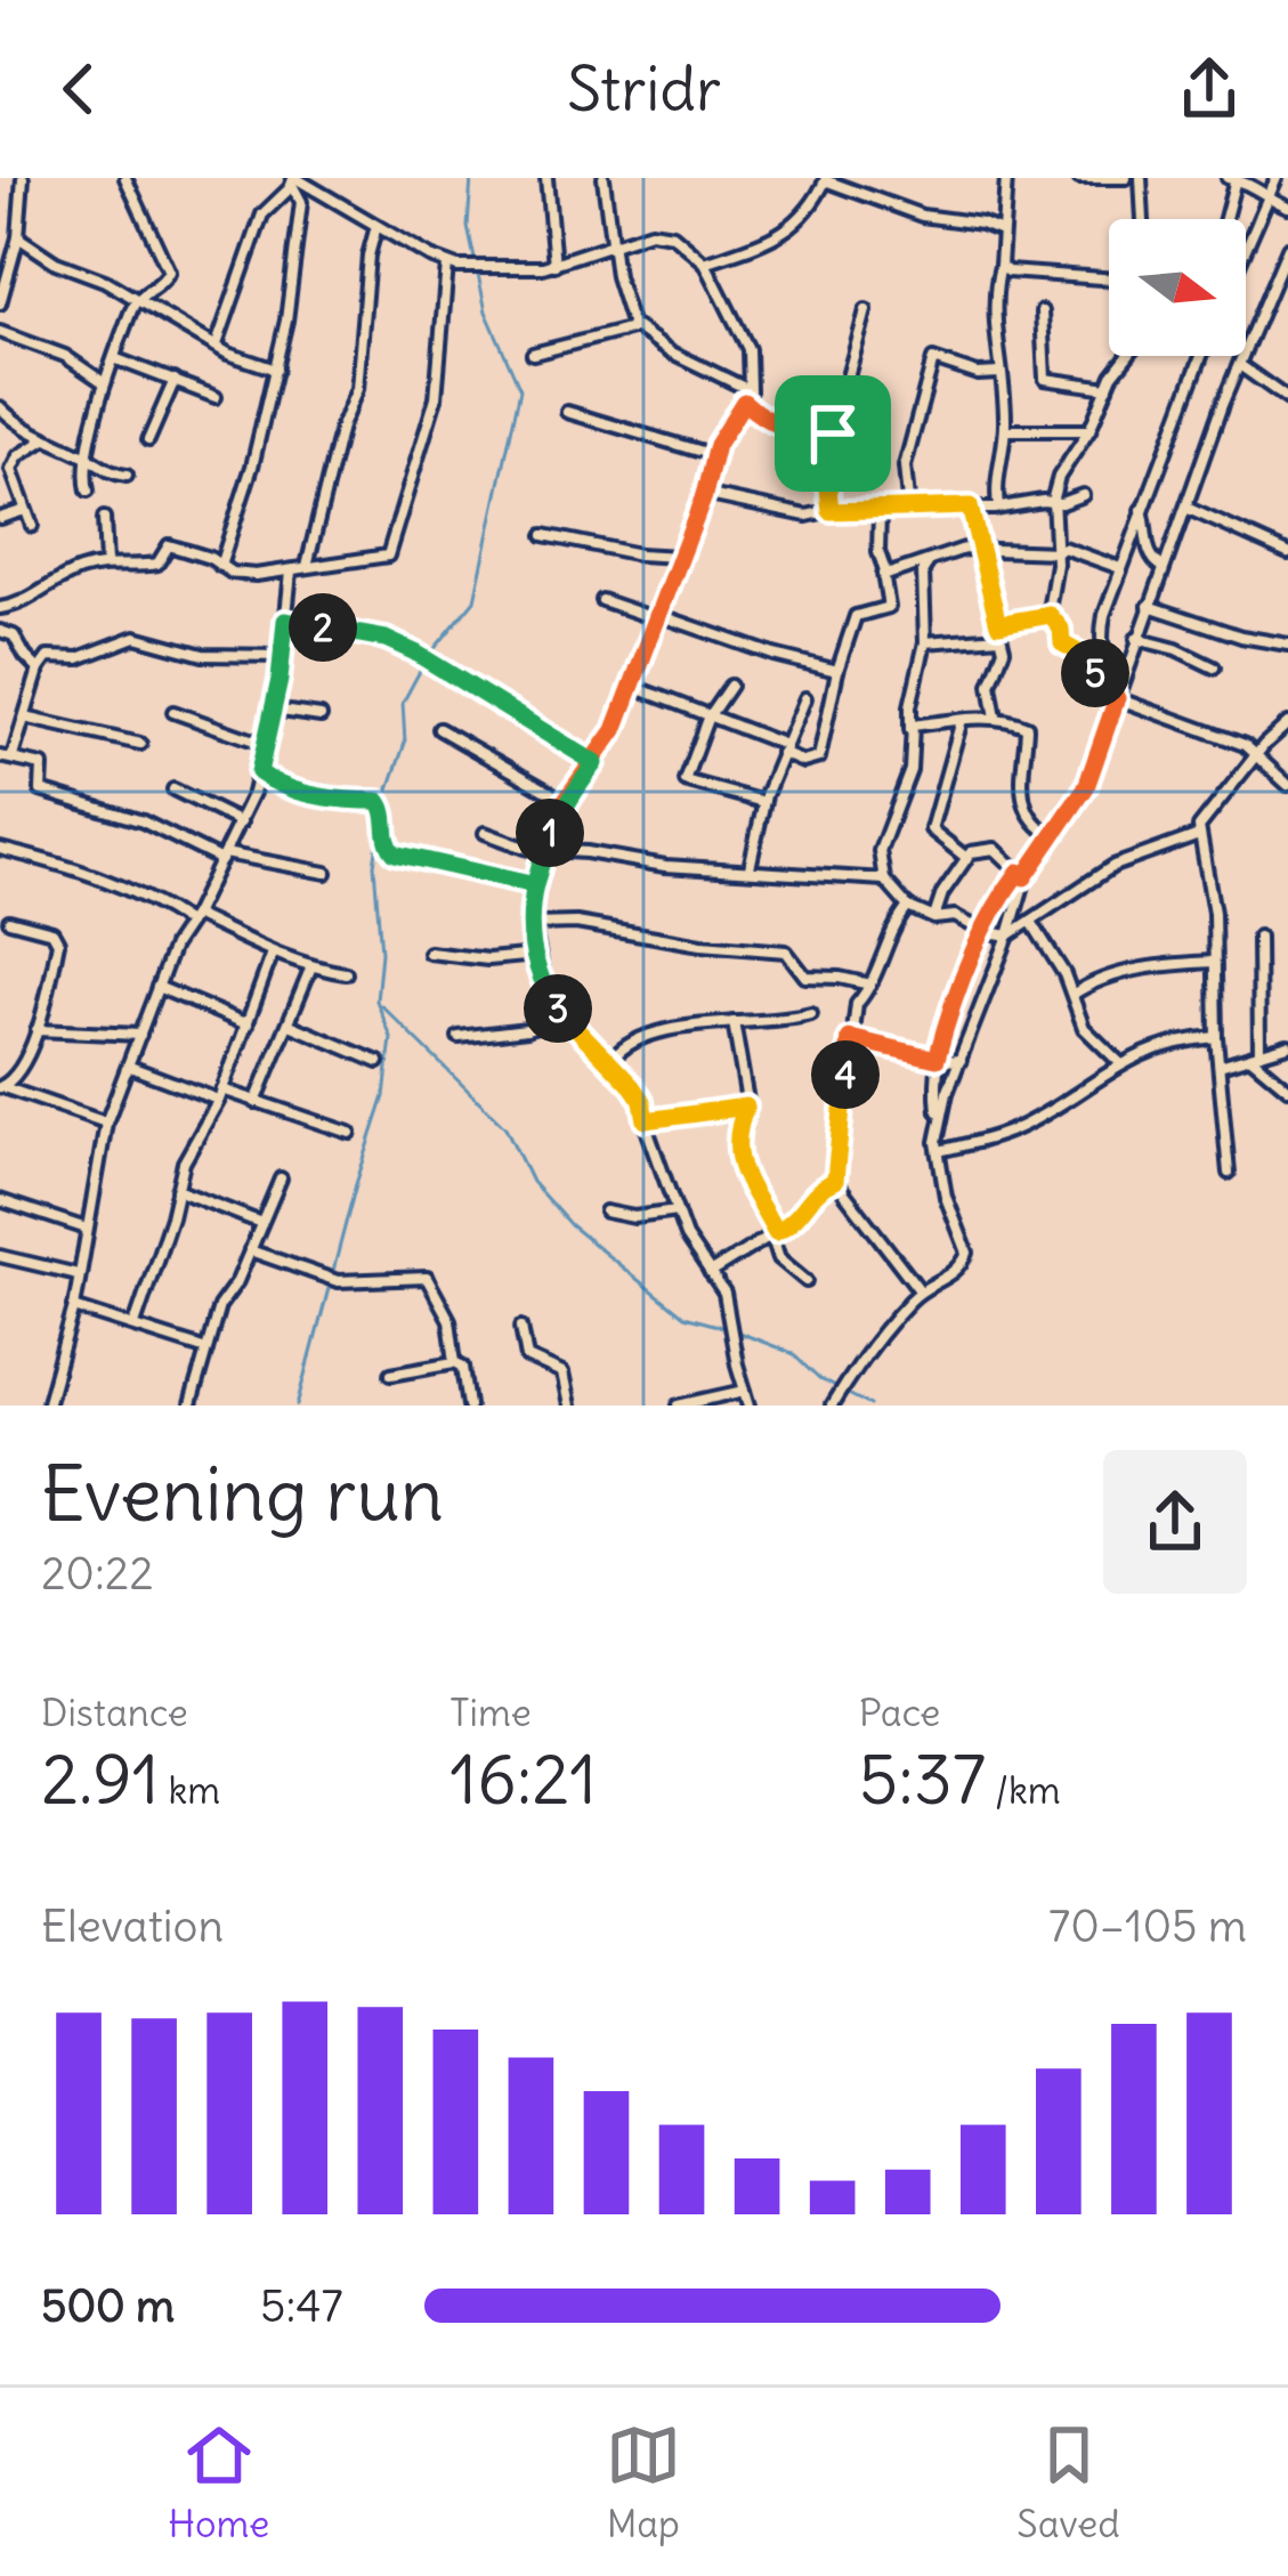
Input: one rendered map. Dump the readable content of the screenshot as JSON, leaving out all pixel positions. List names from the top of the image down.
{
  "north": "right",
  "page": {
    "header": "Stridr",
    "pins": [
      "2",
      "5",
      "1",
      "3",
      "4"
    ],
    "heading": ["Evening run", "20:22"],
    "stats": [
      ["Distance", "2.91 km"],
      ["Time", "16:21"],
      ["Pace", "5:37 /km"]
    ],
    "chart": ["Elevation", "70–105 m"],
    "list": [
      {
        "name": "500 m",
        "note": "5:47"
      }
    ],
    "tabs": ["Home", "Map", "Saved"]
  }
}
